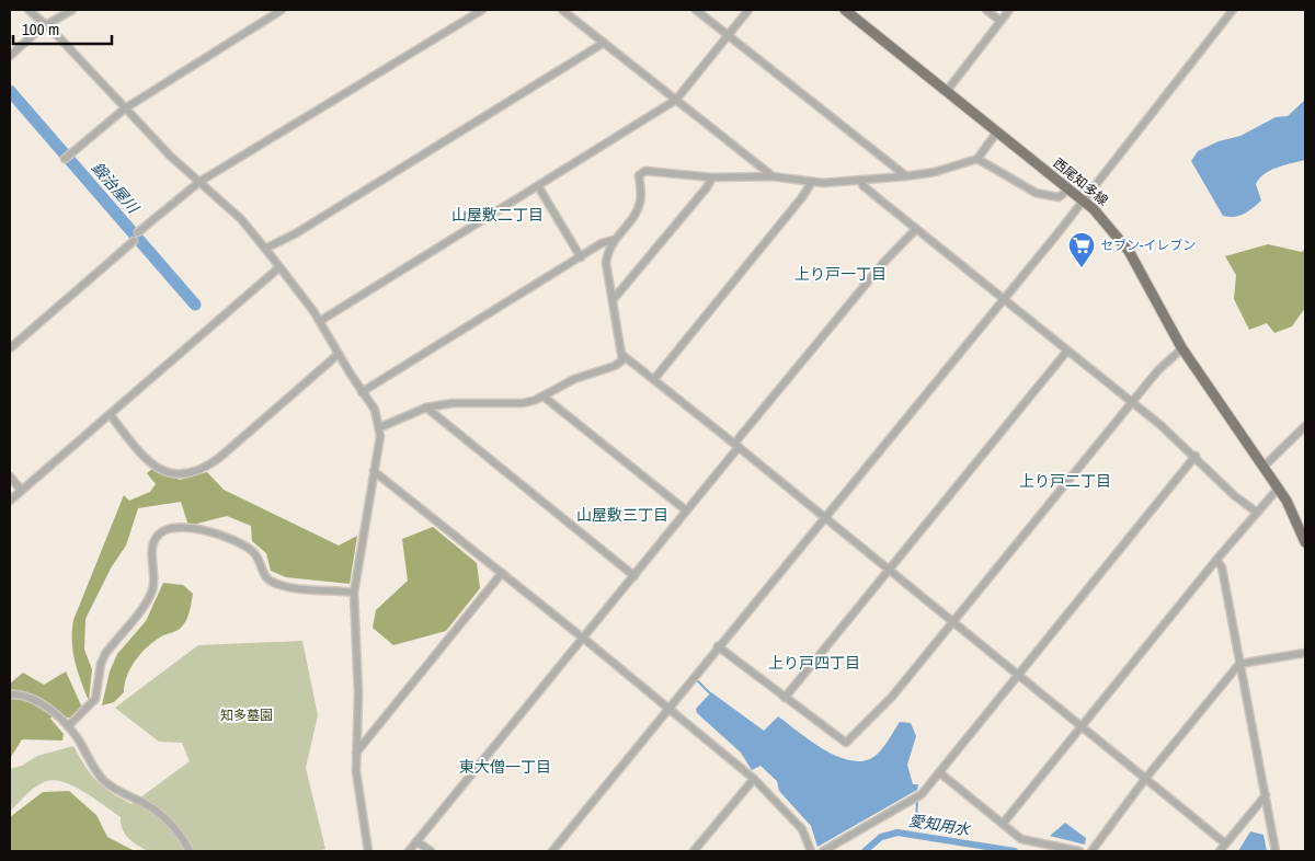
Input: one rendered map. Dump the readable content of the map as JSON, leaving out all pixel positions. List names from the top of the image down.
{
  "streets": {
    "main road": ["西尾知多線"]
  },
  "districts": [
    "山屋敷二丁目",
    "上り戸一丁目",
    "上り戸二丁目",
    "山屋敷三丁目",
    "上り戸四丁目",
    "東大僧一丁目"
  ],
  "water": ["鍛治屋川", "愛知用水"],
  "parks": ["知多墓園"],
  "places": {
    "supermarket": ["セブン-イレブン"]
  },
  "scale_bar": "100 m"
}
